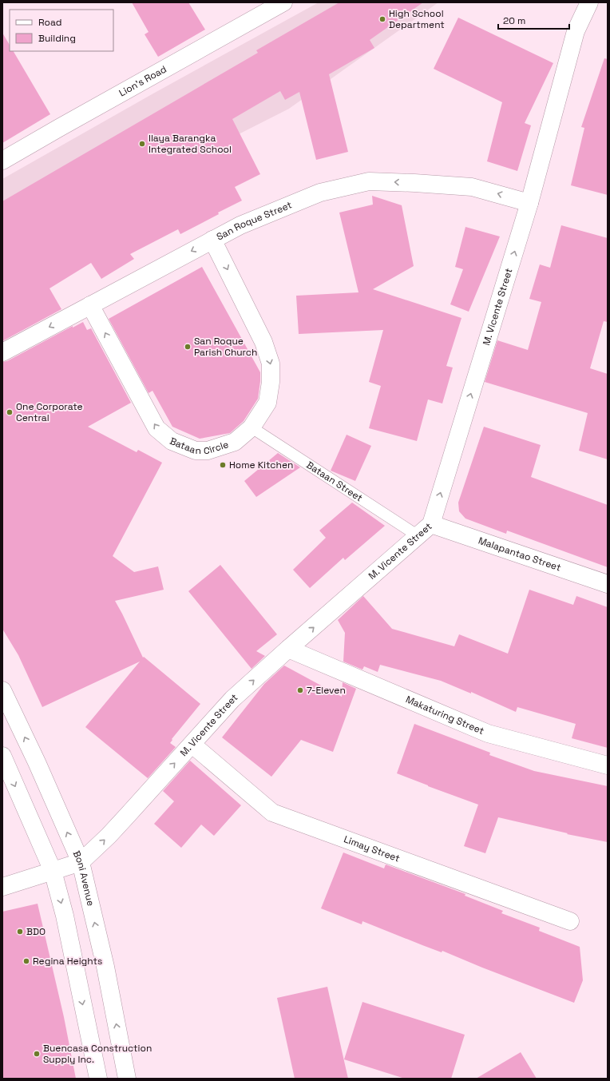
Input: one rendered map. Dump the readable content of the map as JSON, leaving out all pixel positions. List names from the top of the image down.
{
  "streets": {
    "street": [
      "Lion's Road",
      "San Roque Street",
      "M. Vicente Street",
      "Bataan Circle",
      "Malapantao Street",
      "Makaturing Street",
      "Limay Street",
      "Boni Avenue"
    ],
    "lane": ["Bataan Street"]
  },
  "crossings": [
    ["San Roque Street", "M. Vicente Street"],
    ["San Roque Street", "Bataan Circle"],
    ["M. Vicente Street", "Bataan Street"],
    ["M. Vicente Street", "Malapantao Street"],
    ["M. Vicente Street", "Makaturing Street"],
    ["M. Vicente Street", "Limay Street"],
    ["M. Vicente Street", "Boni Avenue"],
    ["Bataan Circle", "Bataan Street"]
  ],
  "one_way": ["San Roque Street", "M. Vicente Street"],
  "places": [
    "High School Department",
    "Ilaya Barangka Integrated School",
    "San Roque Parish Church",
    "One Corporate Central",
    "Home Kitchen",
    "7-Eleven",
    "BDO",
    "Regina Heights",
    "Buencasa Construction Supply Inc."
  ],
  "legend": ["Road", "Building"],
  "scale_bar": "20 m"
}
